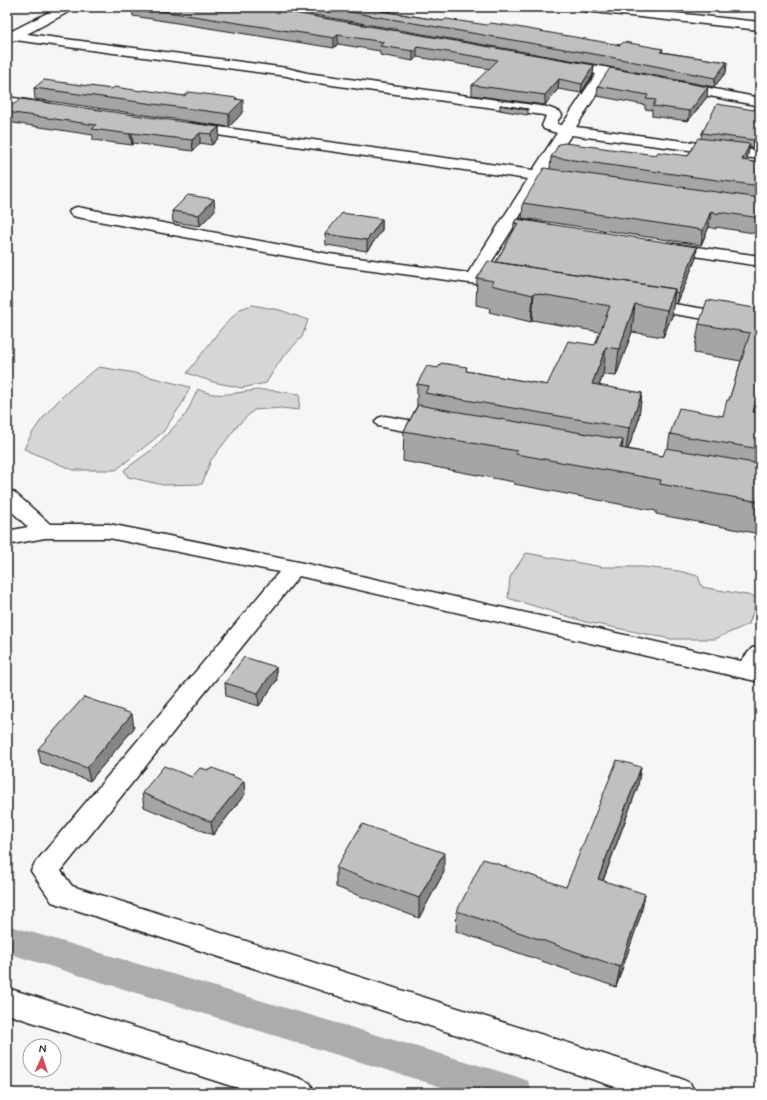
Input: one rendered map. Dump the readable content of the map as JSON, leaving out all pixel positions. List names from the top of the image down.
{
  "north": "top"
}
